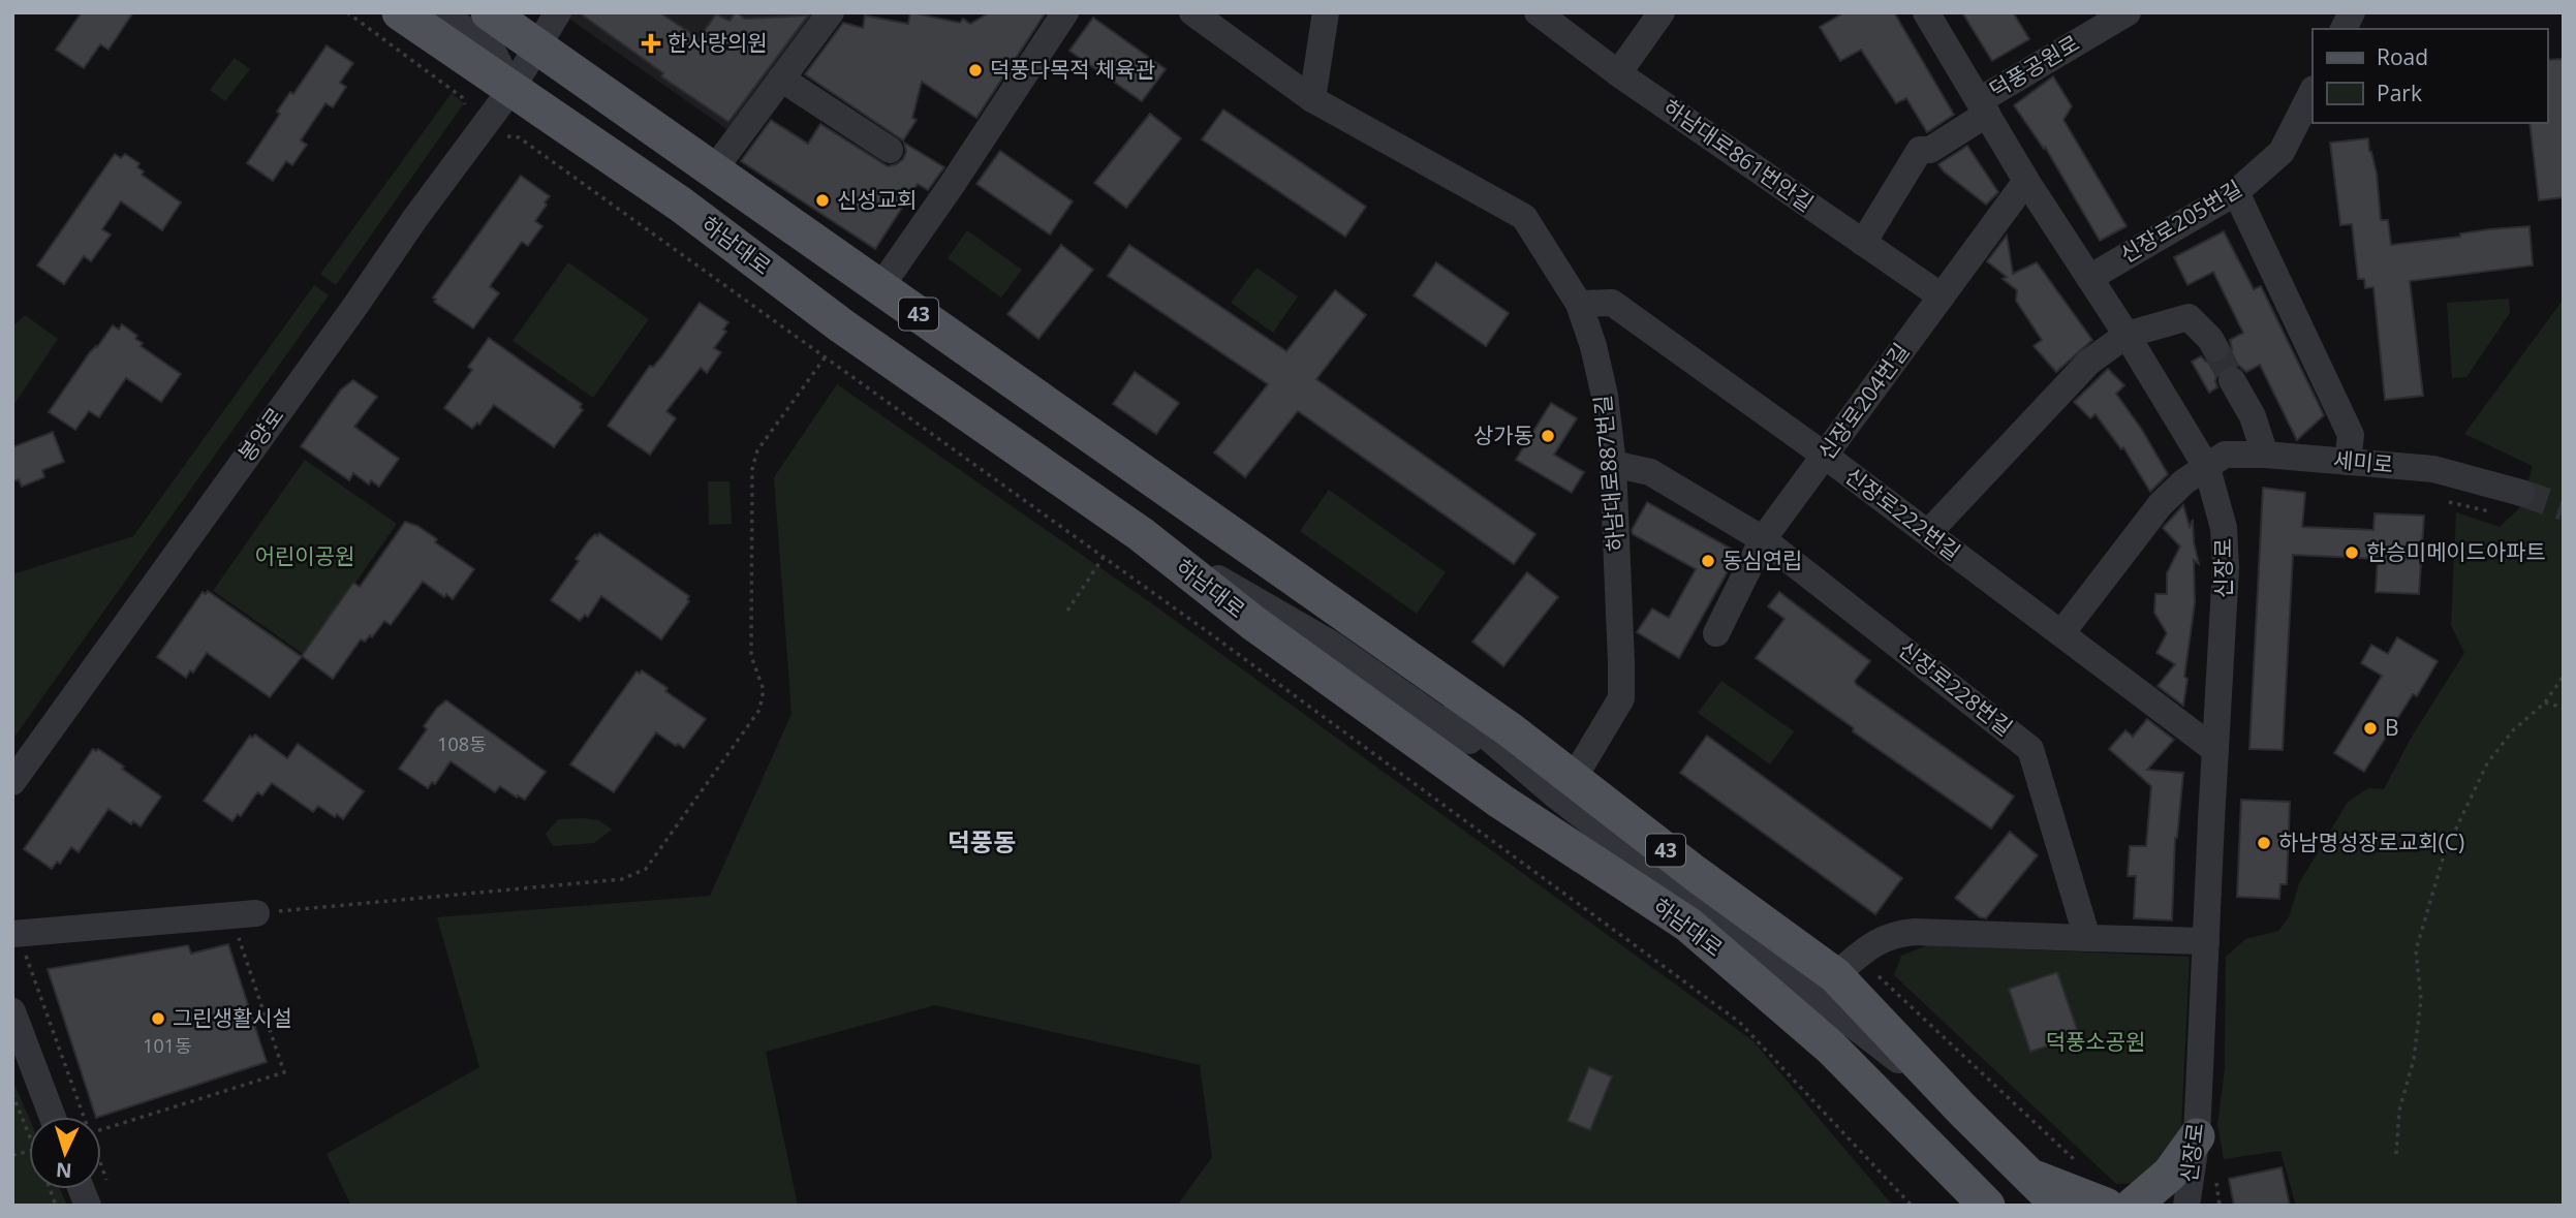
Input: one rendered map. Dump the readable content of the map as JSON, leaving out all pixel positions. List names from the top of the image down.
{
  "streets": {
    "main road": ["하남대로", "43"],
    "street": [
      "덕풍공원로",
      "하남대로861번안길",
      "신장로205번길",
      "신장로204번길",
      "봉양로",
      "세미로",
      "하남대로887번길",
      "신장로222번길",
      "신장로",
      "신장로228번길"
    ]
  },
  "crossings": [
    ["덕풍공원로", "하남대로861번안길"],
    ["덕풍공원로", "신장로"],
    ["하남대로861번안길", "신장로204번길"],
    ["신장로205번길", "신장로"],
    ["하남대로", "봉양로"],
    ["43", "봉양로"],
    ["43", "하남대로887번길"],
    ["신장로204번길", "신장로222번길"],
    ["신장로204번길", "신장로"],
    ["신장로204번길", "신장로228번길"],
    ["세미로", "신장로222번길"],
    ["세미로", "신장로"],
    ["하남대로887번길", "신장로222번길"],
    ["하남대로887번길", "신장로228번길"],
    ["신장로222번길", "신장로"]
  ],
  "districts": ["덕풍동"],
  "parks": ["어린이공원", "덕풍소공원"],
  "places": {
    "health": ["한사랑의원"],
    "other": [
      "덕풍다목적 체육관",
      "신성교회",
      "상가동",
      "한승미메이드아파트",
      "동심연립",
      "B",
      "하남명성장로교회(C)",
      "그린생활시설"
    ]
  },
  "house_numbers": ["108동", "101동"],
  "legend": ["Road", "Park"],
  "north": "bottom"
}
